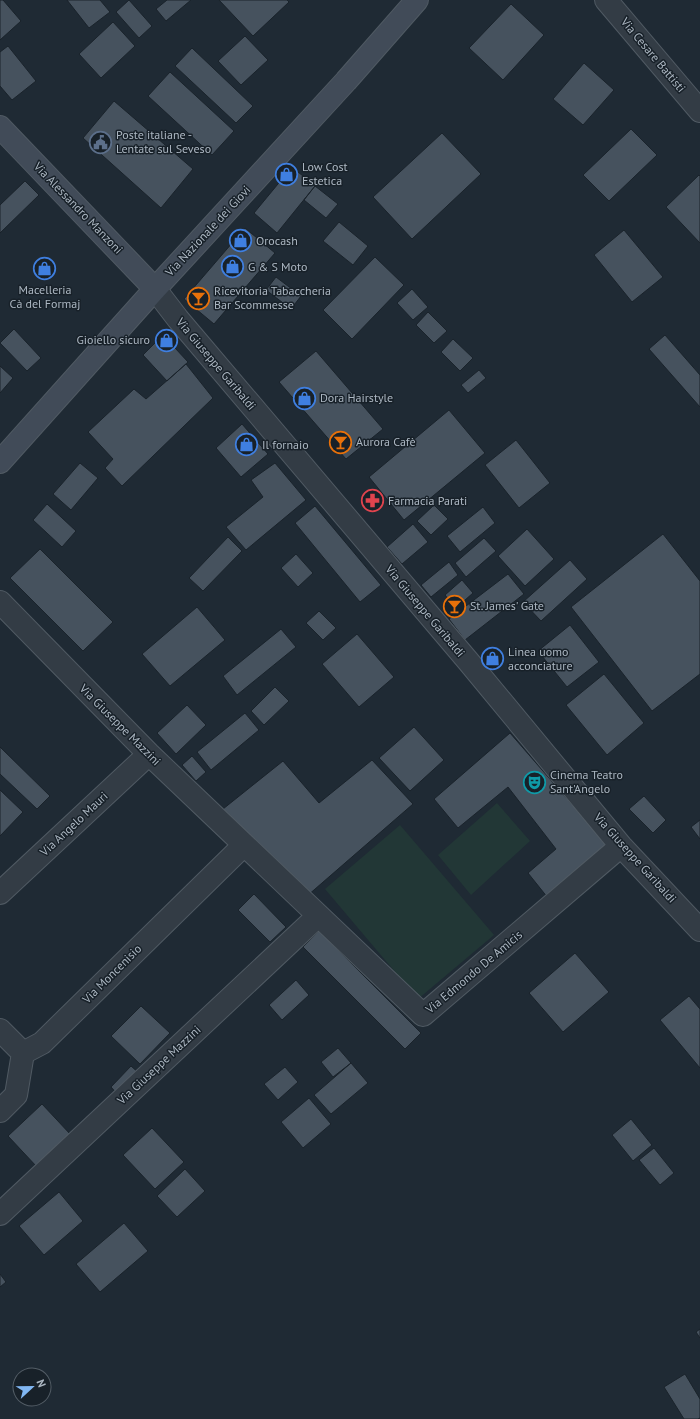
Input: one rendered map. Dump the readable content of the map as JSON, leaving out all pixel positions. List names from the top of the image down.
{
  "streets": {
    "main road": ["Via Alessandro Manzoni", "Via Nazionale dei Giovi"],
    "street": [
      "Via Cesare Battisti",
      "Via Giuseppe Garibaldi",
      "Via Giuseppe Mazzini",
      "Via Angelo Mauri",
      "Via Edmondo De Amicis",
      "Via Moncenisio"
    ]
  },
  "crossings": [
    ["Via Alessandro Manzoni", "Via Nazionale dei Giovi"],
    ["Via Alessandro Manzoni", "Via Giuseppe Garibaldi"],
    ["Via Nazionale dei Giovi", "Via Giuseppe Garibaldi"],
    ["Via Giuseppe Garibaldi", "Via Edmondo De Amicis"],
    ["Via Giuseppe Mazzini", "Via Angelo Mauri"],
    ["Via Giuseppe Mazzini", "Via Edmondo De Amicis"],
    ["Via Giuseppe Mazzini", "Via Moncenisio"],
    ["Via Edmondo De Amicis", "Via Moncenisio"]
  ],
  "places": {
    "public building": ["Poste italiane - Lentate sul Seveso"],
    "shop": [
      "Low Cost Estetica",
      "Orocash",
      "G & S Moto",
      "Macelleria Cà del Formaj",
      "Gioiello sicuro",
      "Dora Hairstyle",
      "Il fornaio",
      "Linea uomo acconciature"
    ],
    "bar": ["Ricevitoria Tabaccheria Bar Scommesse", "Aurora Cafè", "St. James' Gate"],
    "pharmacy": ["Farmacia Parati"],
    "theatre": ["Cinema Teatro Sant'Angelo"]
  },
  "north": "right"
}
